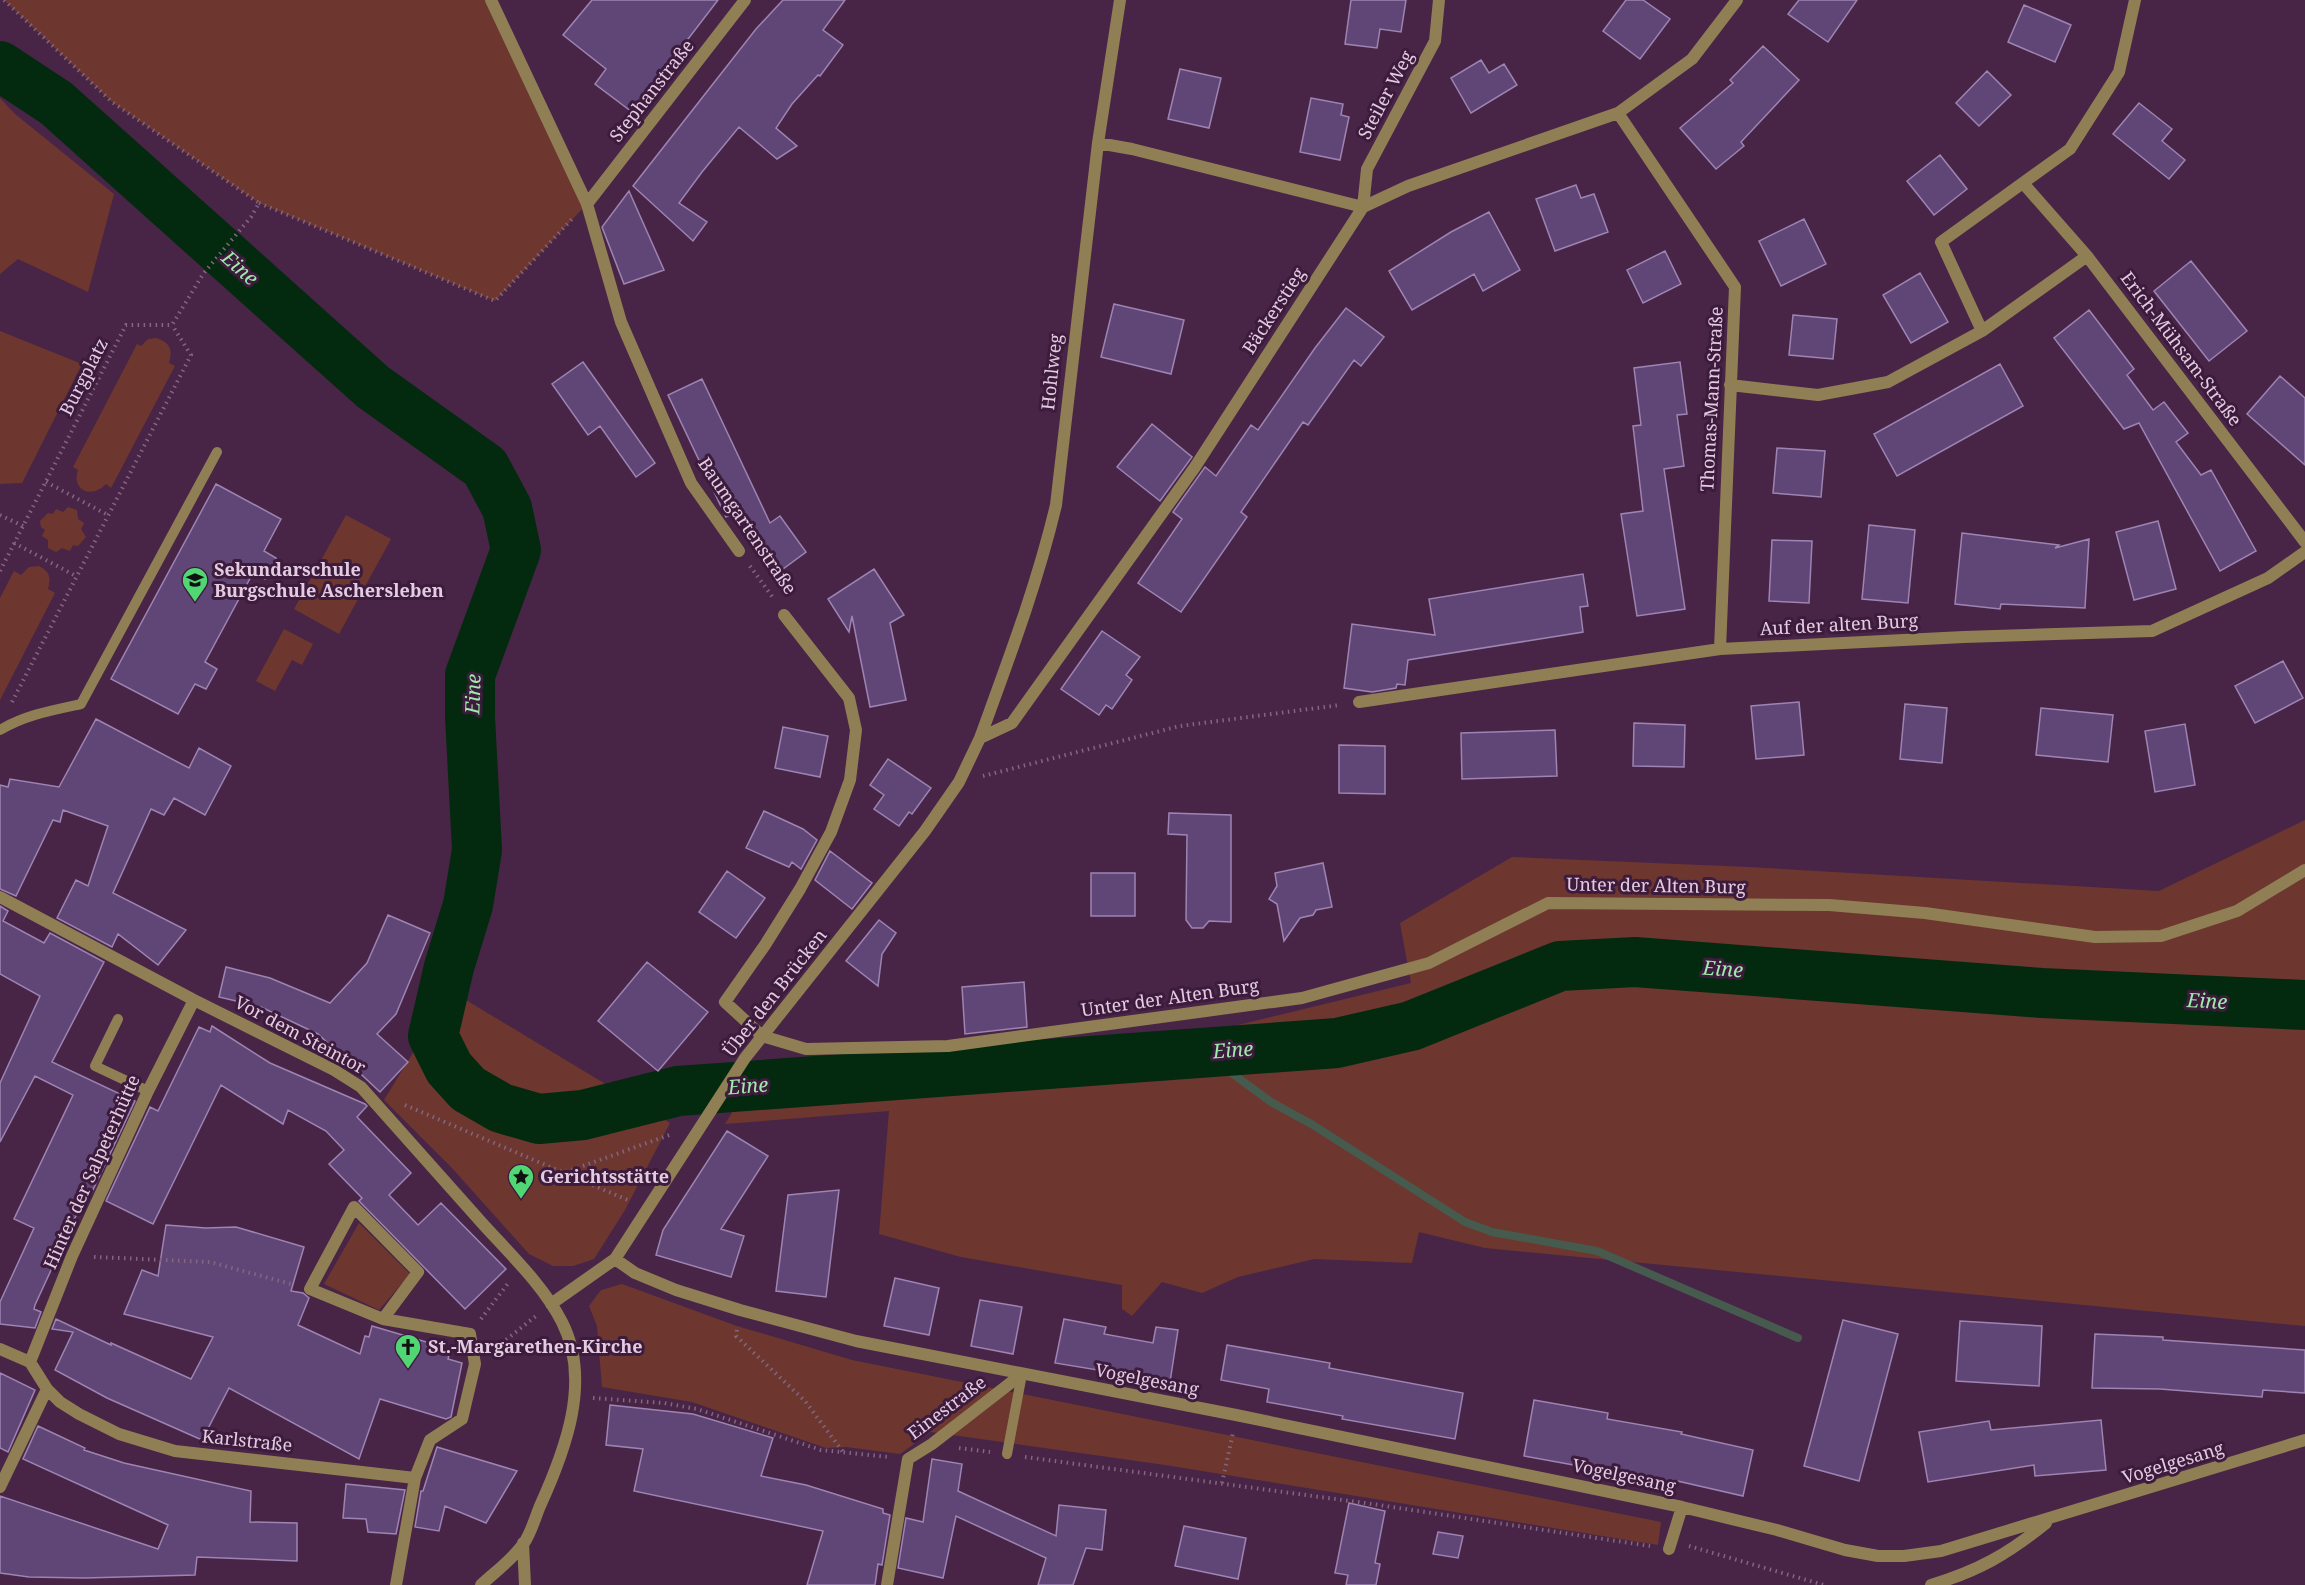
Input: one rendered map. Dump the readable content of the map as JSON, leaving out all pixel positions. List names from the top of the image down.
{
  "streets": {
    "street": [
      "Stephanstraße",
      "Steiler Weg",
      "Bäckerstieg",
      "Erich-Mühsam-Straße",
      "Hohlweg",
      "Thomas-Mann-Straße",
      "Baumgartenstraße",
      "Auf der alten Burg",
      "Unter der Alten Burg",
      "Über den Brücken",
      "Vor dem Steintor",
      "Hinter der Salpeterhütte",
      "Vogelgesang",
      "Einestraße",
      "Karlstraße"
    ],
    "path": ["Burgplatz"]
  },
  "crossings": [
    ["Stephanstraße", "Baumgartenstraße"],
    ["Steiler Weg", "Bäckerstieg"],
    ["Bäckerstieg", "Hohlweg"],
    ["Thomas-Mann-Straße", "Auf der alten Burg"],
    ["Baumgartenstraße", "Unter der Alten Burg"],
    ["Baumgartenstraße", "Über den Brücken"],
    ["Unter der Alten Burg", "Über den Brücken"],
    ["Über den Brücken", "Vor dem Steintor"],
    ["Über den Brücken", "Vogelgesang"],
    ["Vor dem Steintor", "Hinter der Salpeterhütte"],
    ["Hinter der Salpeterhütte", "Karlstraße"],
    ["Vogelgesang", "Einestraße"]
  ],
  "water": ["Eine"],
  "places": {
    "school or university": ["Sekundarschule Burgschule Aschersleben"],
    "place": ["Gerichtsstätte"],
    "church": ["St.-Margarethen-Kirche"]
  }
}
